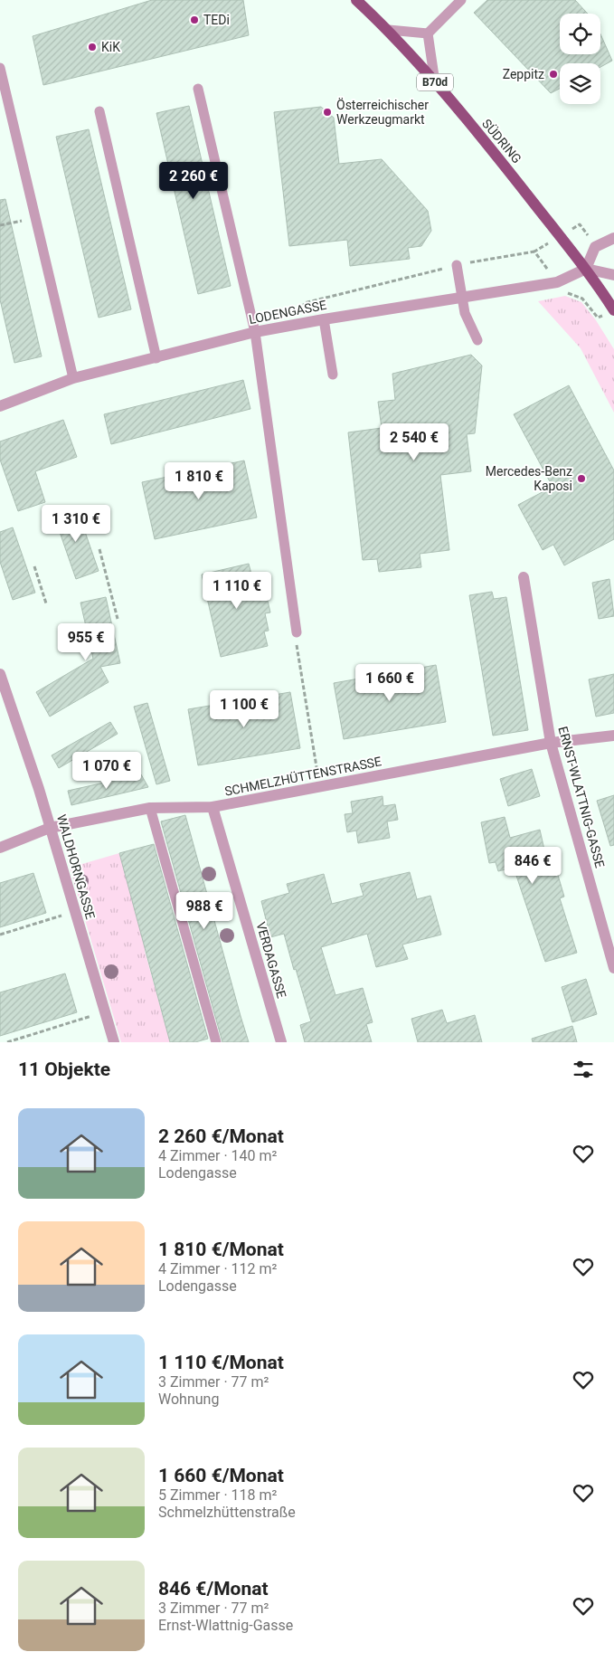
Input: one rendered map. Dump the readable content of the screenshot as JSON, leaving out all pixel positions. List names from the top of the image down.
{
  "streets": {
    "main road": ["B70d", "SÜDRING"],
    "street": [
      "LODENGASSE",
      "SCHMELZHÜTTENSTRASSE",
      "ERNST-WLATTNIG-GASSE",
      "WALDHORNGASSE",
      "VERDAGASSE"
    ]
  },
  "crossings": [
    ["SÜDRING", "LODENGASSE"],
    ["SCHMELZHÜTTENSTRASSE", "ERNST-WLATTNIG-GASSE"],
    ["SCHMELZHÜTTENSTRASSE", "WALDHORNGASSE"],
    ["SCHMELZHÜTTENSTRASSE", "VERDAGASSE"]
  ],
  "places": [
    "TEDi",
    "KiK",
    "Zeppitz",
    "Österreichischer Werkzeugmarkt",
    "Mercedes-Benz Kaposi"
  ],
  "page": {
    "price": [
      "2 260 €",
      "2 540 €",
      "1 810 €",
      "1 310 €",
      "1 110 €",
      "955 €",
      "1 660 €",
      "1 100 €",
      "1 070 €",
      "846 €",
      "988 €"
    ],
    "heading": "11 Objekte",
    "list": [
      {
        "name": "2 260 €/Monat",
        "note": "4 Zimmer · 140 m² · Lodengasse"
      },
      {
        "name": "1 810 €/Monat",
        "note": "4 Zimmer · 112 m² · Lodengasse"
      },
      {
        "name": "1 110 €/Monat",
        "note": "3 Zimmer · 77 m² · Wohnung"
      },
      {
        "name": "1 660 €/Monat",
        "note": "5 Zimmer · 118 m² · Schmelzhüttenstraße"
      },
      {
        "name": "846 €/Monat",
        "note": "3 Zimmer · 77 m² · Ernst-Wlattnig-Gasse"
      }
    ]
  }
}
